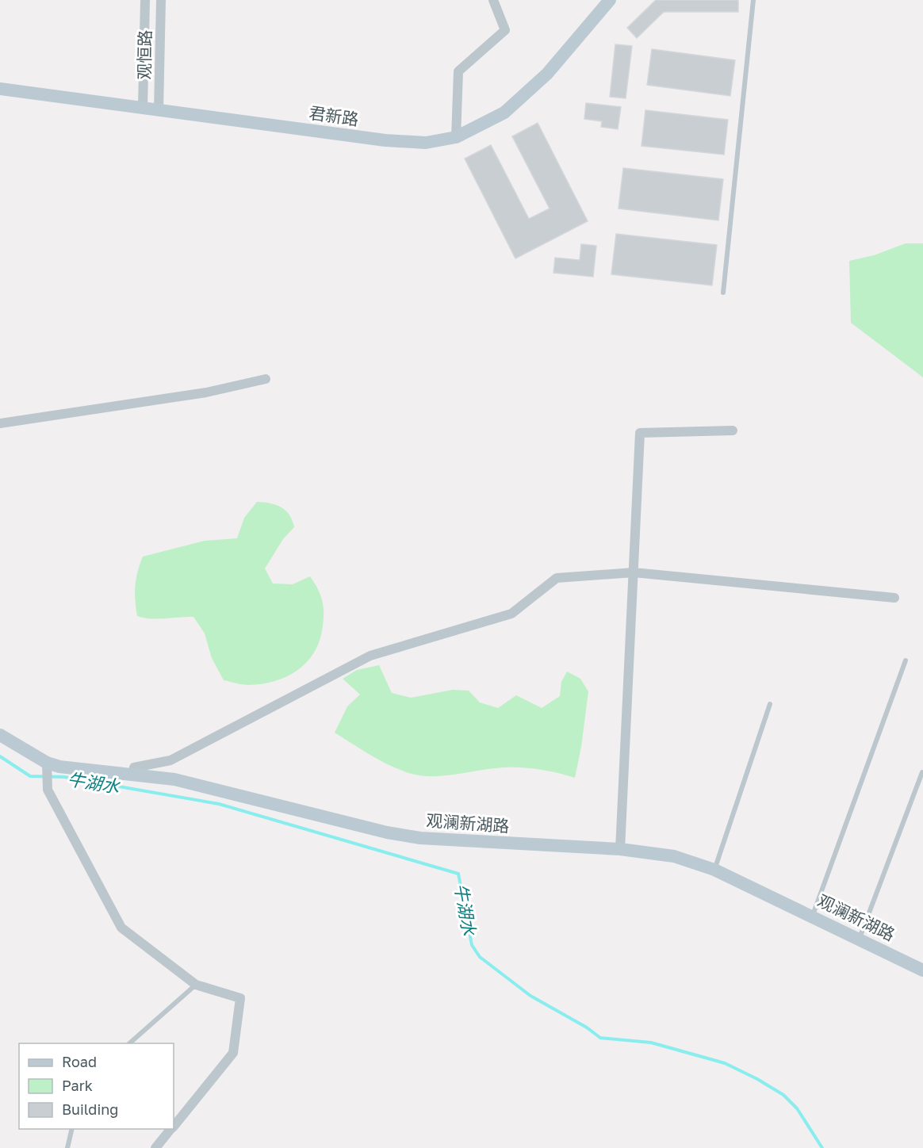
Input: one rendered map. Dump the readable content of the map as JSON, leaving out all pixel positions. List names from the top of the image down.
{
  "streets": {
    "street": ["观恒路", "君新路", "观澜新湖路"]
  },
  "crossings": [
    ["观恒路", "君新路"]
  ],
  "water": ["牛湖水"],
  "legend": ["Road", "Park", "Building"]
}
